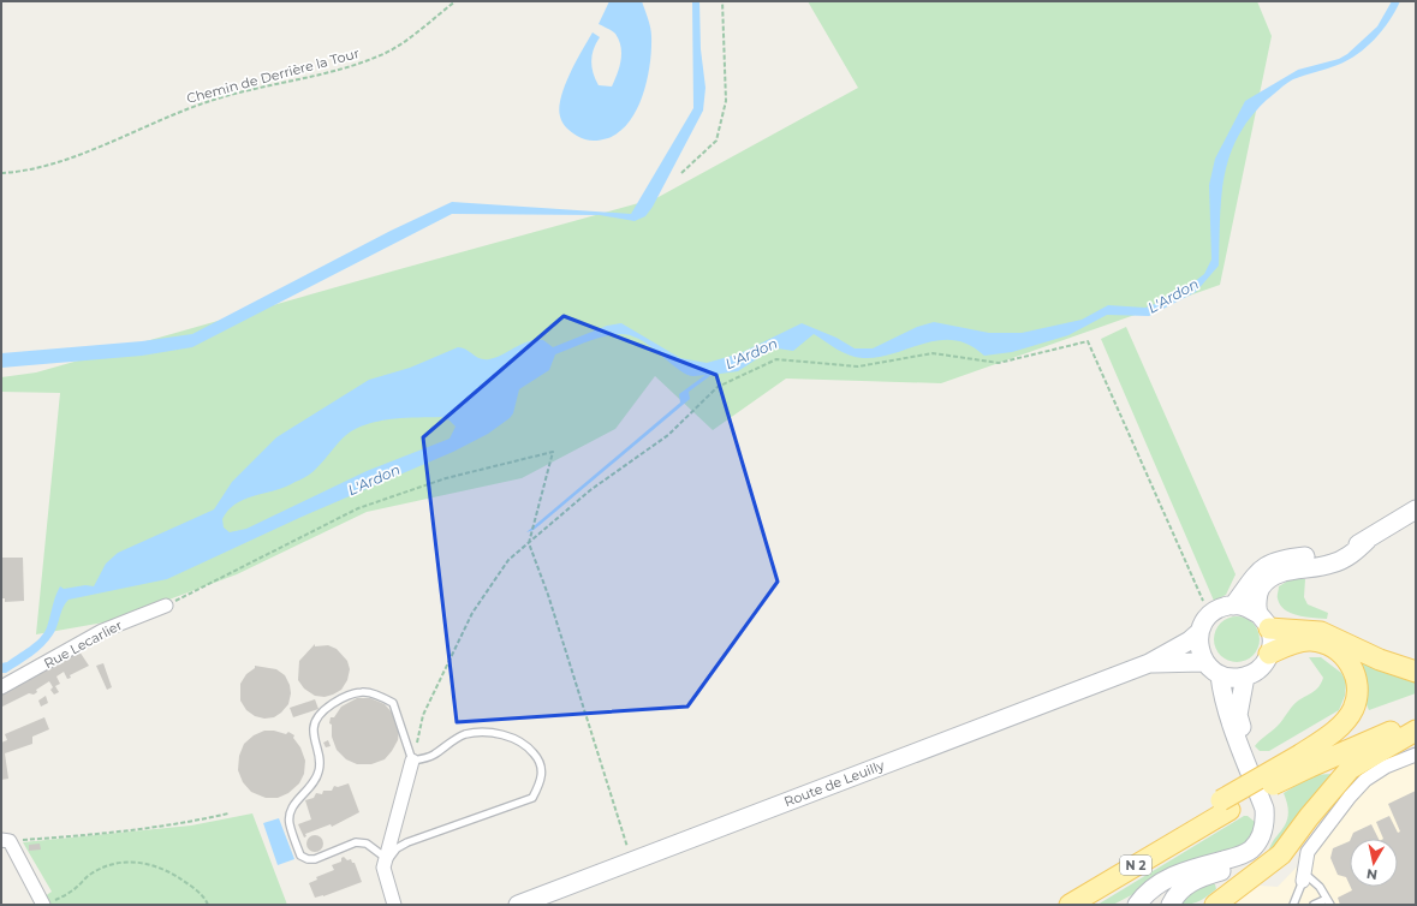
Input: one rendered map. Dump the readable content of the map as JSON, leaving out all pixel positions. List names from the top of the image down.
{
  "streets": {
    "main road": ["Route de Leuilly", "N 2"],
    "street": ["Rue Lecarlier"],
    "path": ["Chemin de Derrière la Tour"]
  },
  "water": ["L'Ardon"],
  "north": "bottom"
}
